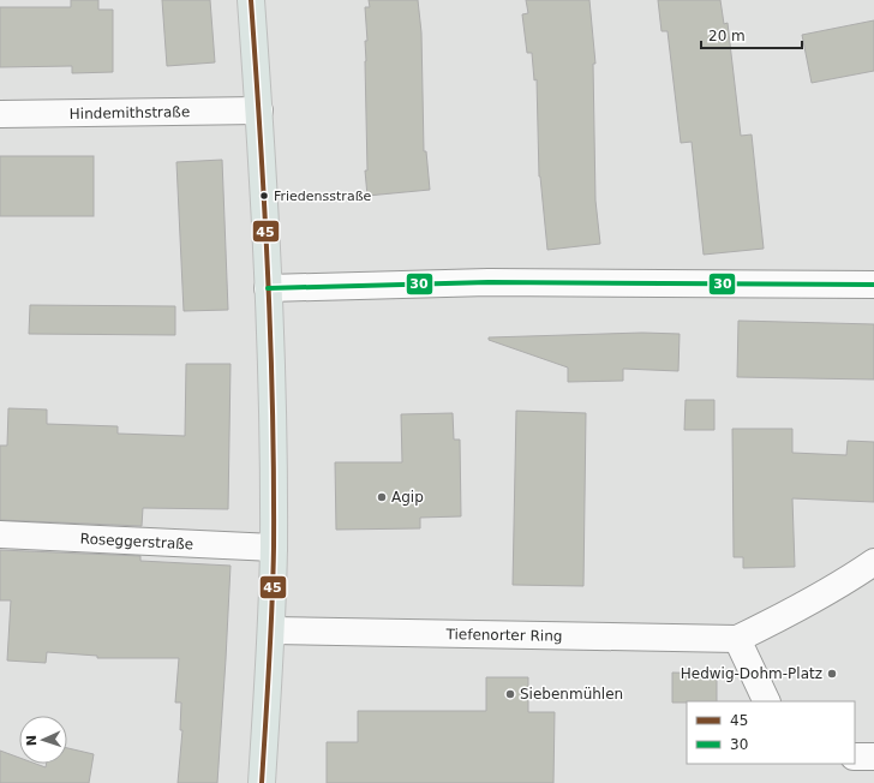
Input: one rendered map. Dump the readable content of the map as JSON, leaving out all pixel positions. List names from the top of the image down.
{
  "streets": {
    "street": ["Hindemithstraße", "Roseggerstraße", "Tiefenorter Ring"]
  },
  "places": [
    "Friedensstraße",
    "Agip",
    "Hedwig-Dohm-Platz",
    "Siebenmühlen"
  ],
  "lines": ["transit line 45", "transit line 30"],
  "legend": ["45", "30"],
  "scale_bar": "20 m",
  "north": "left"
}
